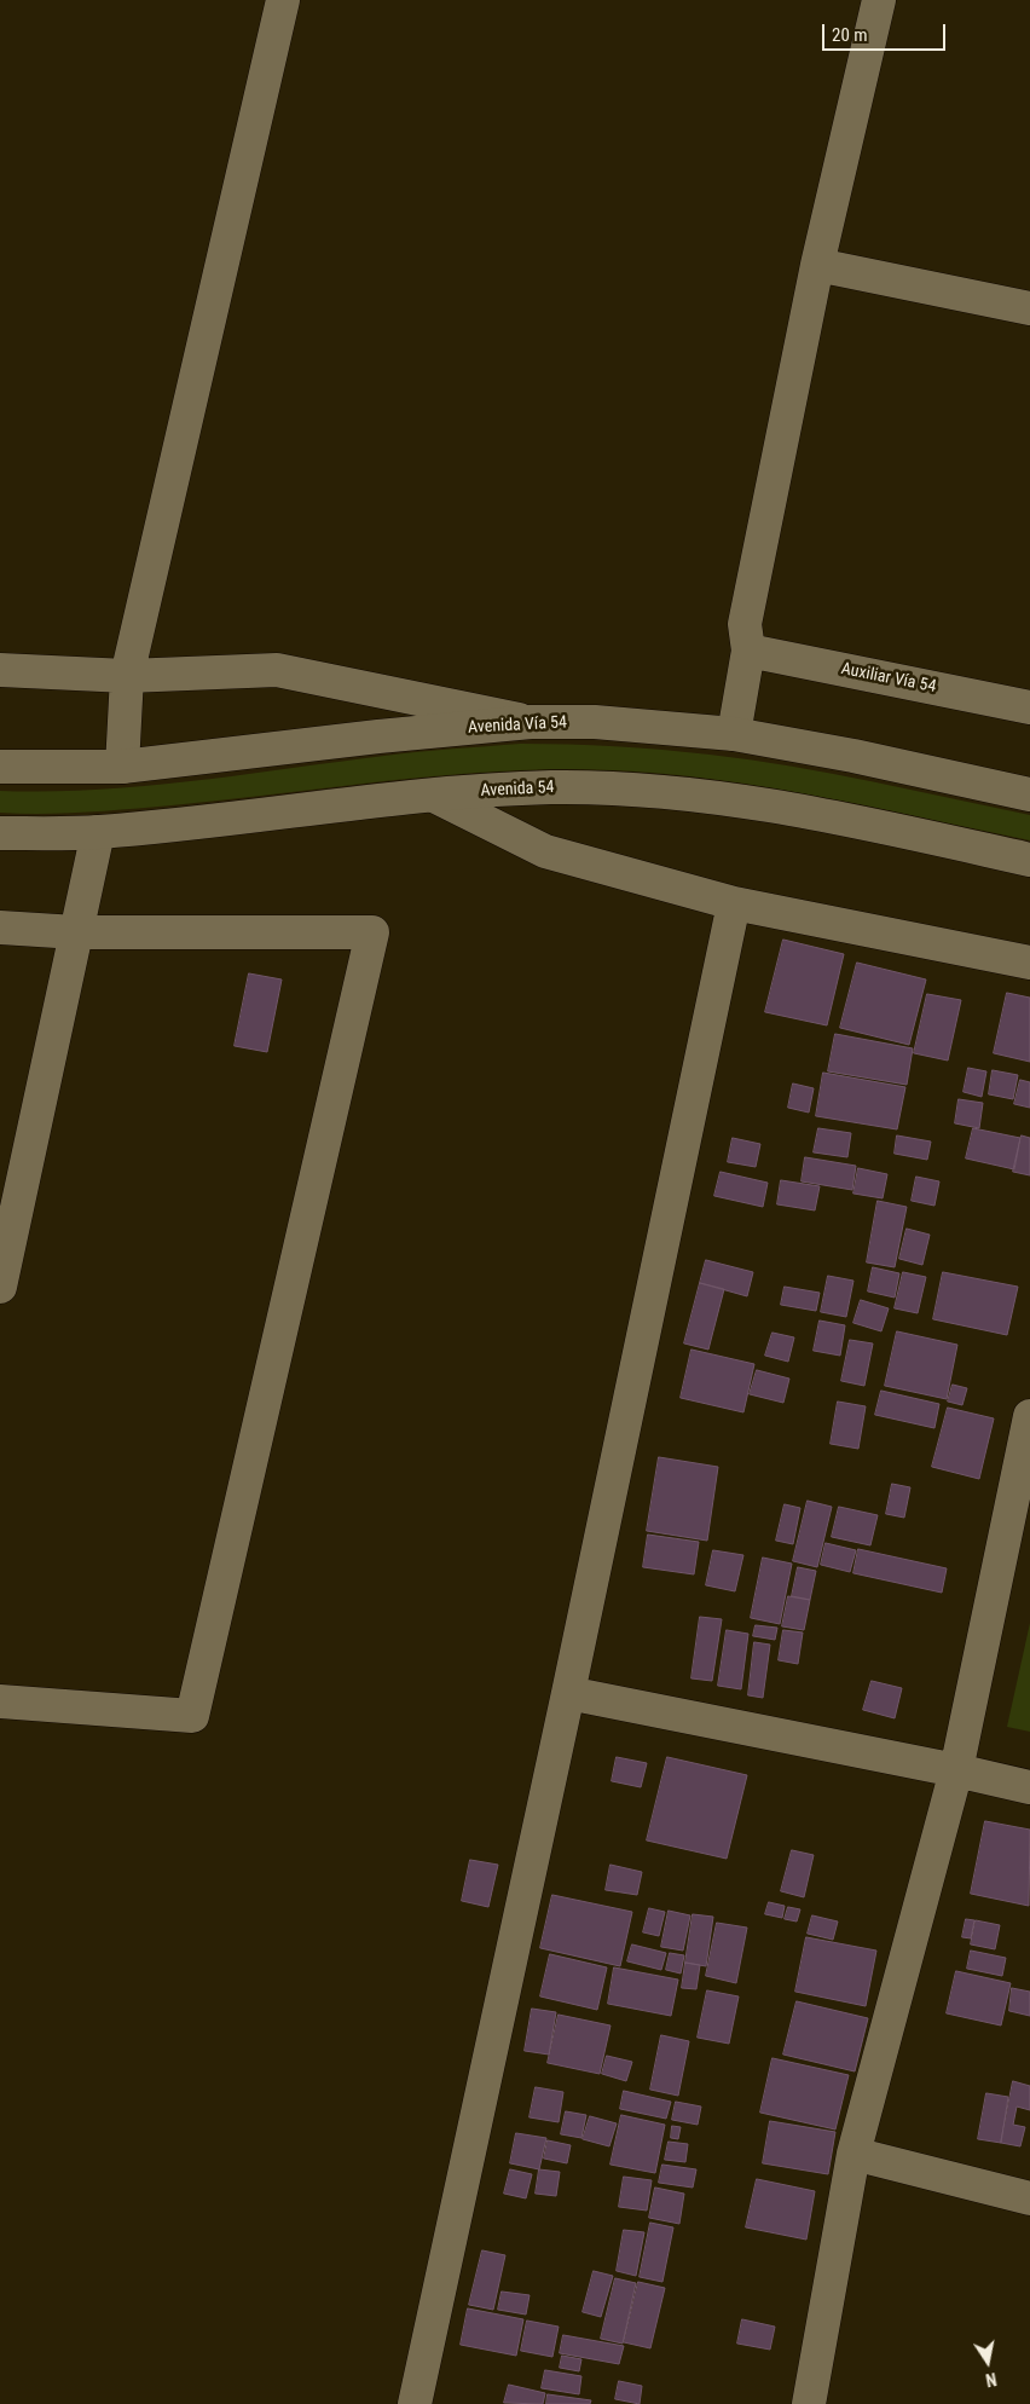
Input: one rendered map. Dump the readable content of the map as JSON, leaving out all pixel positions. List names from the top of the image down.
{
  "streets": {
    "street": ["Auxiliar Vía 54", "Avenida Vía 54", "Avenida 54"]
  },
  "scale_bar": "20 m",
  "north": "bottom"
}
